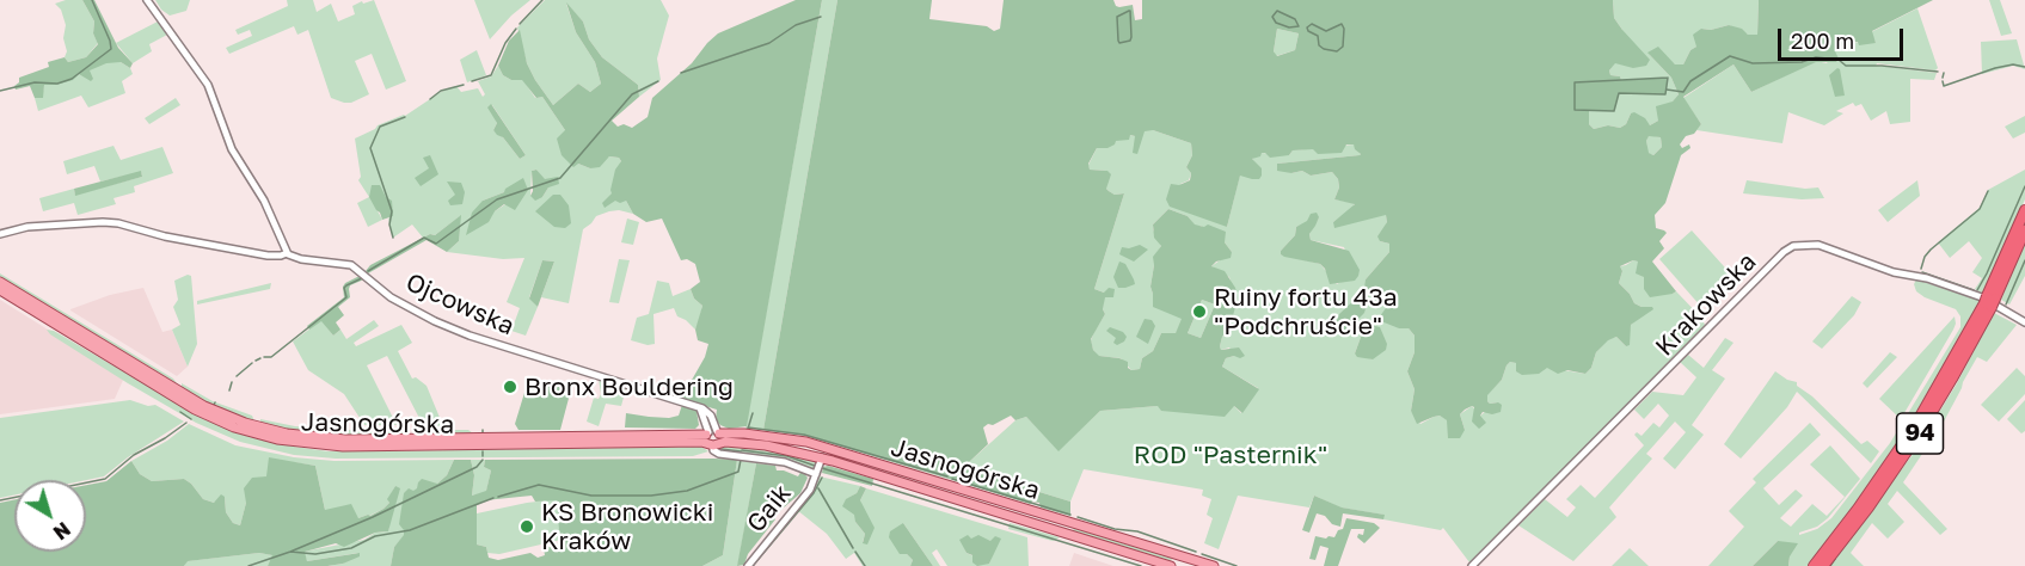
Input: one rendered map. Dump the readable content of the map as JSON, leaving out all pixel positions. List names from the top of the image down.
{
  "streets": {
    "highway": ["94"],
    "main road": ["Jasnogórska"],
    "street": ["Ojcowska", "Krakowska", "Gaik"]
  },
  "crossings": [
    ["Ojcowska", "Jasnogórska"],
    ["Ojcowska", "Gaik"],
    ["Jasnogórska", "Gaik"]
  ],
  "parks": ["ROD \"Pasternik\""],
  "places": ["Ruiny fortu 43a \"Podchruście\"", "Bronx Bouldering", "KS Bronowicki Kraków"],
  "scale_bar": "200 m",
  "north": "bottom right"
}
